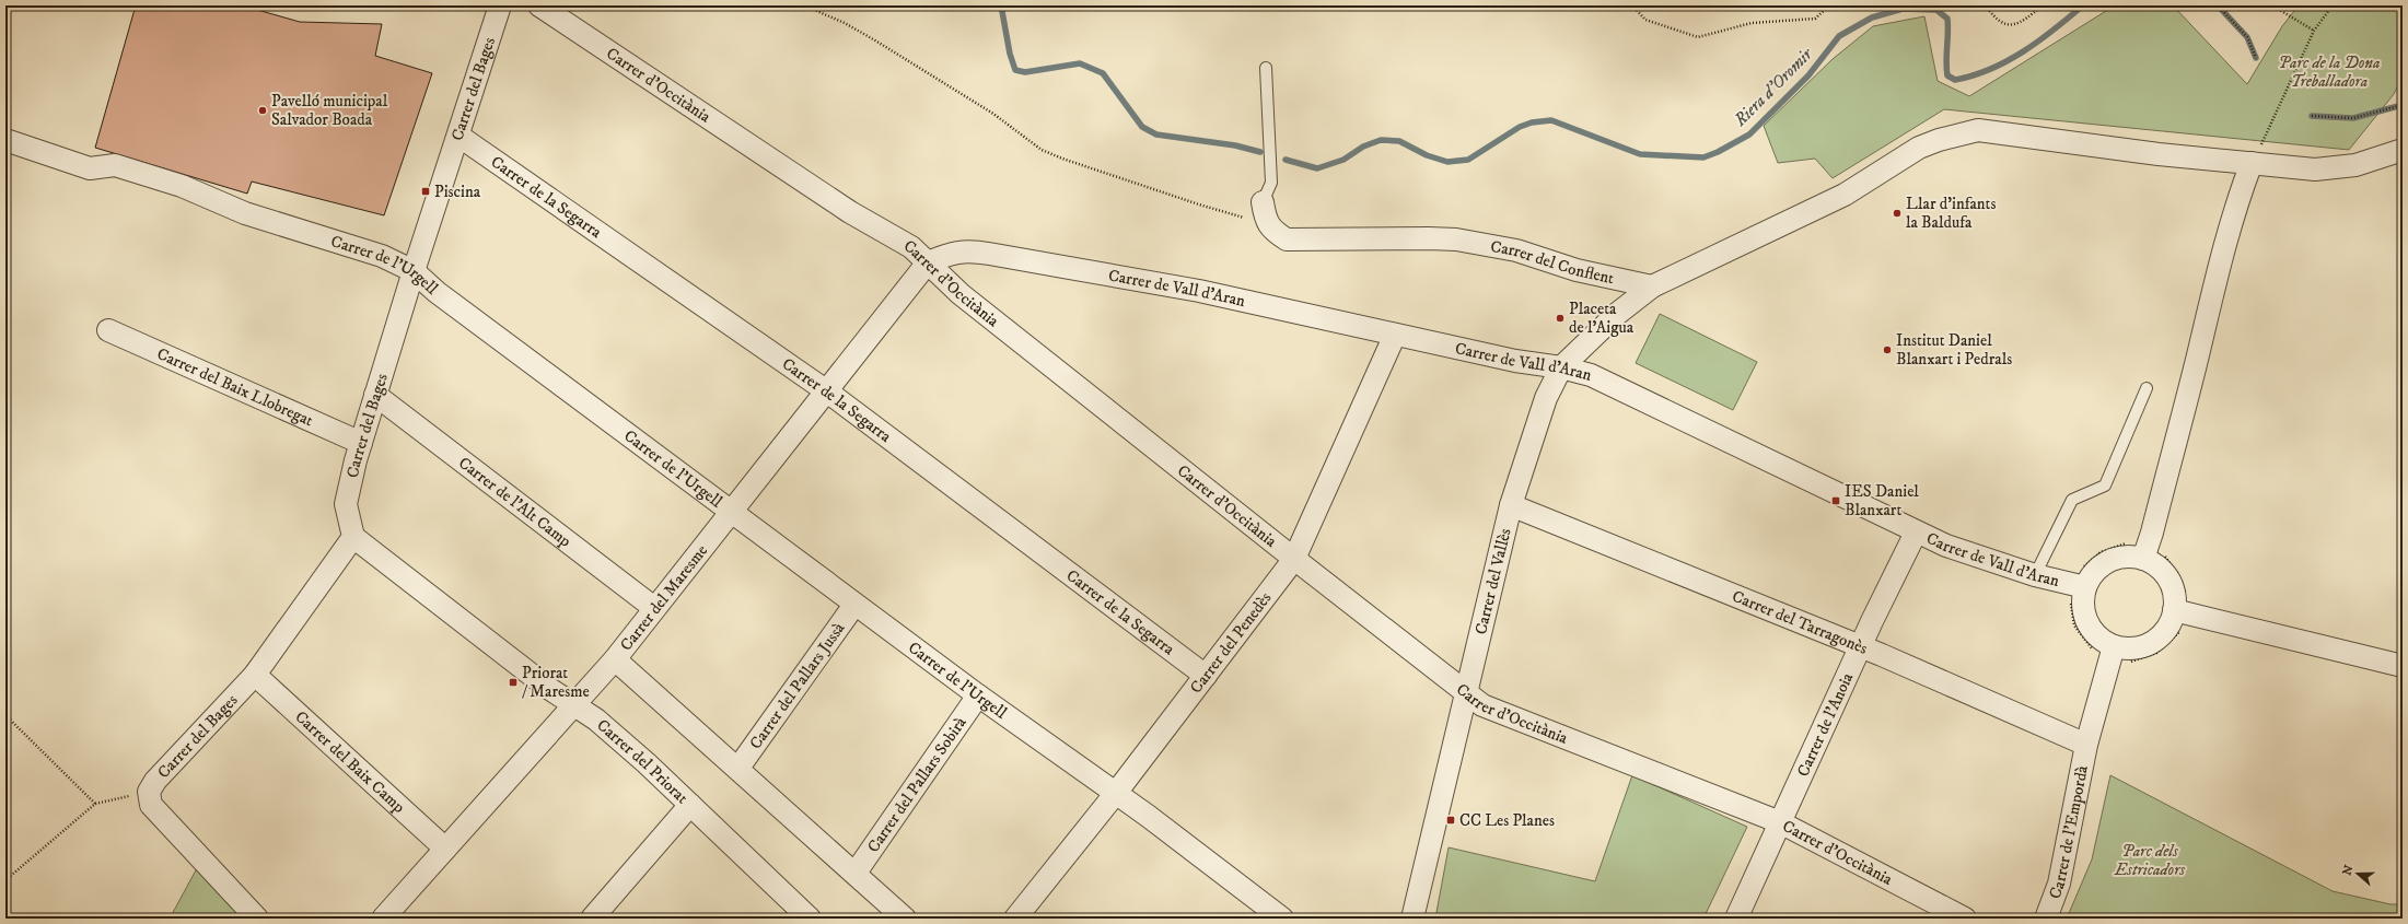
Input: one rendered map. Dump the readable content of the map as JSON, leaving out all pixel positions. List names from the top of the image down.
{
  "streets": {
    "street": [
      "Carrer d'Occitània",
      "Carrer del Bages",
      "Carrer de la Segarra",
      "Carrer del Conflent",
      "Carrer de l'Urgell",
      "Carrer de Vall d'Aran",
      "Carrer del Baix Llobregat",
      "Carrer de l'Alt Camp",
      "Carrer del Vallès",
      "Carrer del Maresme",
      "Carrer del Tarragonès",
      "Carrer del Penedès",
      "Carrer del Pallars Jussà",
      "Carrer de l'Anoia",
      "Carrer del Baix Camp",
      "Carrer del Priorat",
      "Carrer del Pallars Sobirà",
      "Carrer de l'Empordà"
    ]
  },
  "crossings": [
    ["Carrer d'Occitània", "Carrer de Vall d'Aran"],
    ["Carrer d'Occitània", "Carrer del Vallès"],
    ["Carrer d'Occitània", "Carrer del Maresme"],
    ["Carrer d'Occitània", "Carrer del Penedès"],
    ["Carrer d'Occitània", "Carrer de l'Anoia"],
    ["Carrer del Bages", "Carrer de la Segarra"],
    ["Carrer del Bages", "Carrer de l'Urgell"],
    ["Carrer del Bages", "Carrer del Baix Llobregat"],
    ["Carrer del Bages", "Carrer de l'Alt Camp"],
    ["Carrer del Bages", "Carrer del Baix Camp"],
    ["Carrer del Bages", "Carrer del Priorat"],
    ["Carrer de la Segarra", "Carrer del Maresme"],
    ["Carrer de la Segarra", "Carrer del Penedès"],
    ["Carrer del Conflent", "Carrer del Vallès"],
    ["Carrer de l'Urgell", "Carrer del Maresme"],
    ["Carrer de l'Urgell", "Carrer del Penedès"],
    ["Carrer de l'Urgell", "Carrer del Pallars Jussà"],
    ["Carrer de l'Urgell", "Carrer del Pallars Sobirà"],
    ["Carrer de Vall d'Aran", "Carrer del Vallès"],
    ["Carrer de Vall d'Aran", "Carrer del Maresme"],
    ["Carrer de Vall d'Aran", "Carrer del Penedès"],
    ["Carrer de Vall d'Aran", "Carrer de l'Anoia"],
    ["Carrer de Vall d'Aran", "Carrer de l'Empordà"],
    ["Carrer de l'Alt Camp", "Carrer del Maresme"],
    ["Carrer del Vallès", "Carrer del Tarragonès"],
    ["Carrer del Maresme", "Carrer del Baix Camp"],
    ["Carrer del Maresme", "Carrer del Priorat"],
    ["Carrer del Tarragonès", "Carrer de l'Anoia"],
    ["Carrer del Tarragonès", "Carrer de l'Empordà"]
  ],
  "water": ["Riera d'Oromir"],
  "parks": ["Parc de la Dona Treballadora", "Parc dels Estricadors"],
  "places": {
    "other": [
      "Pavelló municipal Salvador Boada",
      "Llar d'infants la Baldufa",
      "Placeta de l'Aigua",
      "Institut Daniel Blanxart i Pedrals"
    ],
    "transit": [
      "Piscina",
      "IES Daniel Blanxart",
      "Priorat / Maresme",
      "CC Les Planes"
    ]
  },
  "north": "left"
}
